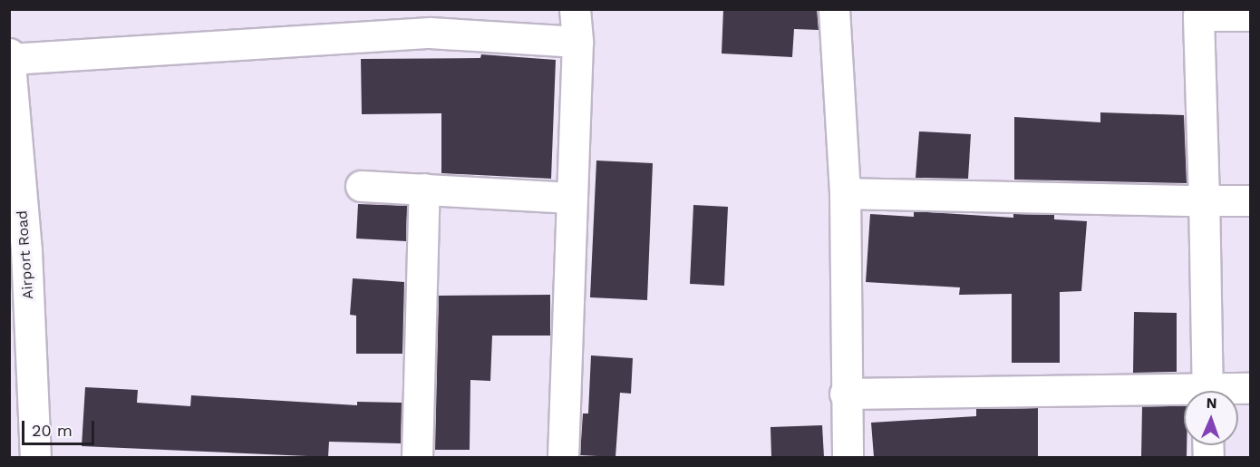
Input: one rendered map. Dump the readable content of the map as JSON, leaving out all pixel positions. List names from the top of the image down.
{
  "streets": {
    "street": ["Airport Road"]
  },
  "scale_bar": "20 m",
  "north": "top"
}
